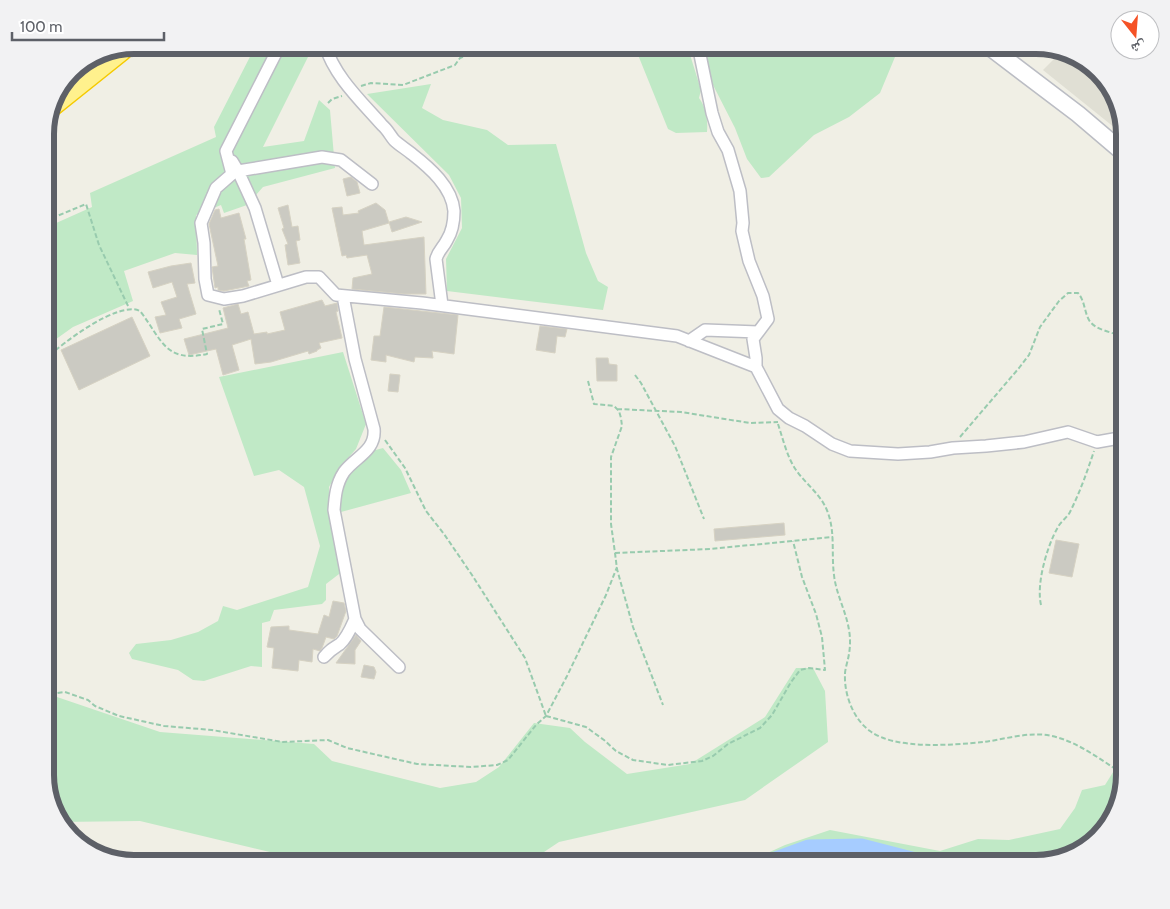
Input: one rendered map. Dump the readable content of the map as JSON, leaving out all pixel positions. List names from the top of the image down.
{
  "scale_bar": "100 m",
  "north": "bottom"
}
